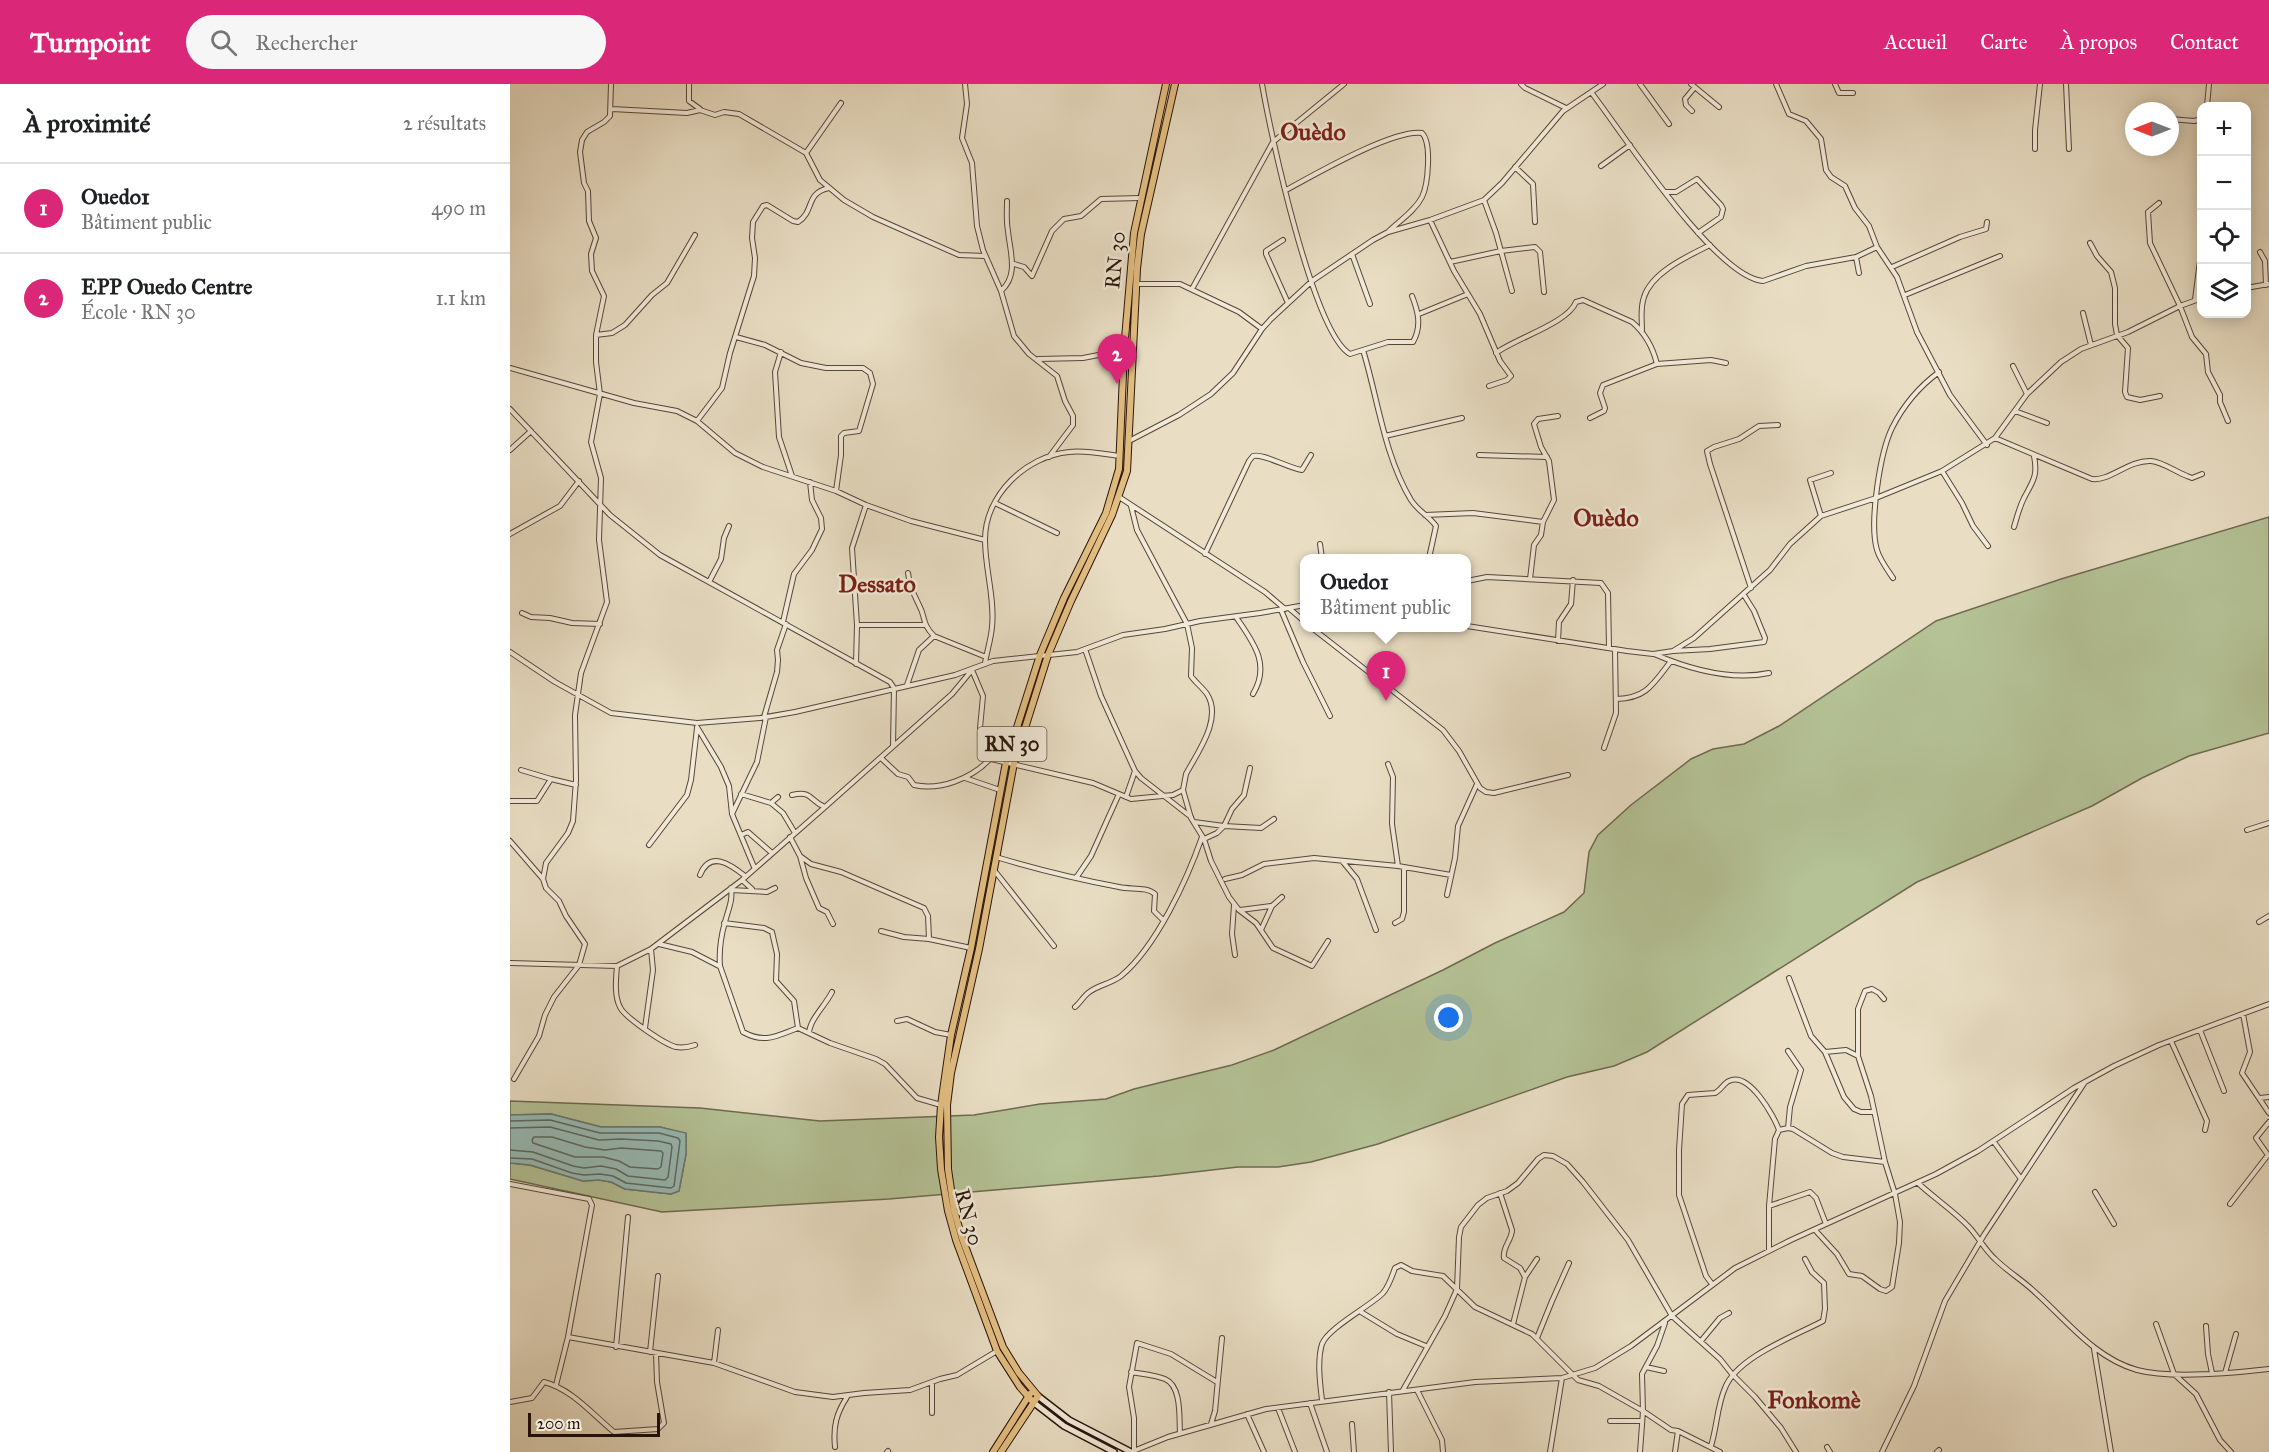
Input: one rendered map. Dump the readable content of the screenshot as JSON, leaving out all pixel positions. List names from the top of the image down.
{
  "streets": {
    "main road": ["RN 30"]
  },
  "districts": [
    "Ouèdo",
    "Ouèdo",
    "Dessato",
    "Fonkomè"
  ],
  "scale_bar": "200 m",
  "north": "left",
  "page": {
    "header": "Turnpoint",
    "search": "Rechercher",
    "nav": [
      "Accueil",
      "Carte",
      "À propos",
      "Contact"
    ],
    "heading": ["À proximité", "2 résultats"],
    "map_buttons": ["+", "−"],
    "list": [
      {
        "mark": "1",
        "name": "Ouedo1",
        "note": "Bâtiment public",
        "value": "490 m"
      },
      {
        "mark": "2",
        "name": "EPP Ouedo Centre",
        "note": "École · RN 30",
        "value": "1.1 km"
      }
    ],
    "pins": ["2", "1"],
    "popup": ["Ouedo1", "Bâtiment public"],
    "scale": "200 m"
  }
}
